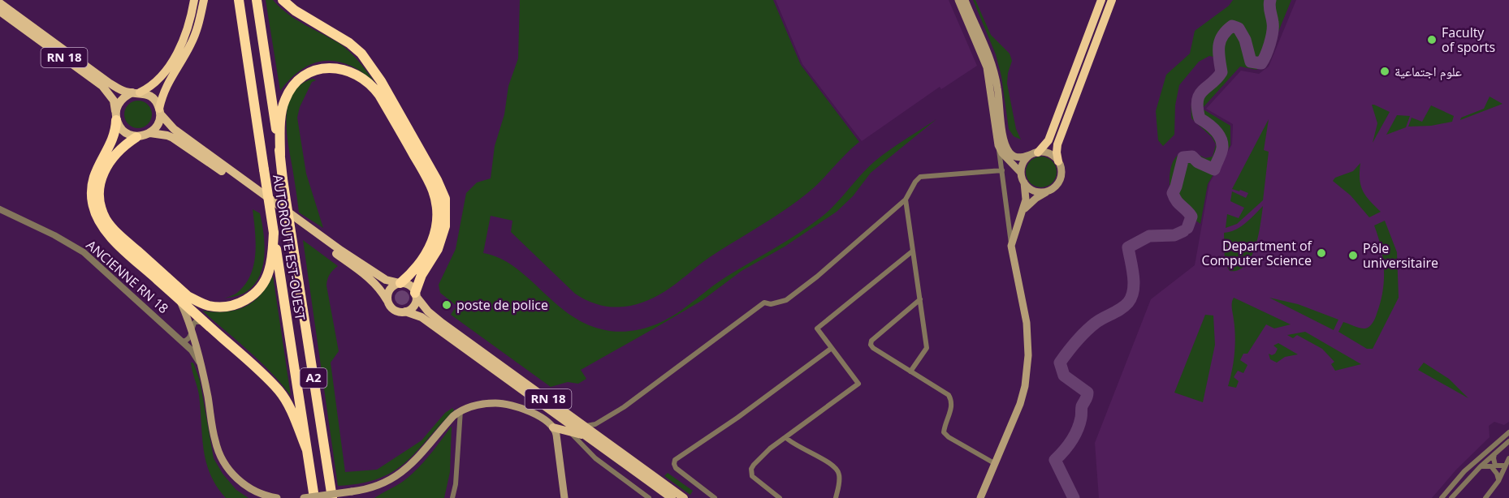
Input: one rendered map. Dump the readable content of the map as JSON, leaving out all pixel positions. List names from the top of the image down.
{
  "streets": {
    "highway": ["AUTOROUTE EST-OUEST", "A2"],
    "main road": ["RN 18", "ANCIENNE RN 18"]
  },
  "places": [
    "Faculty of sports",
    "علوم اجتماعية",
    "Department of Computer Science",
    "Pôle universitaire",
    "poste de police"
  ]
}
